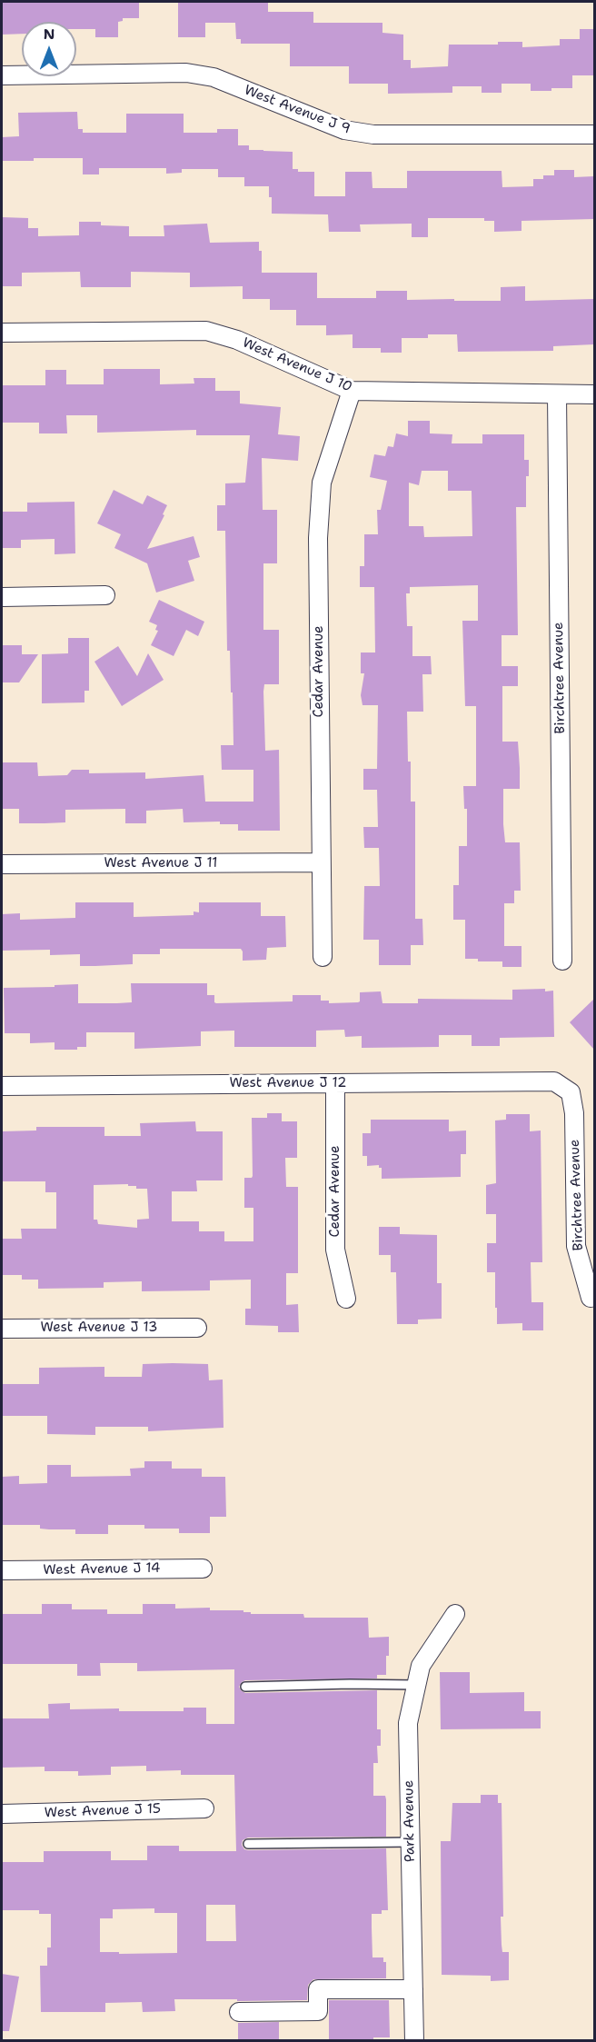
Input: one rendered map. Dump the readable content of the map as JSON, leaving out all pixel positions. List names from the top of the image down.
{
  "streets": {
    "street": [
      "West Avenue J 9",
      "West Avenue J 10",
      "Cedar Avenue",
      "Birchtree Avenue",
      "West Avenue J 11",
      "West Avenue J 12",
      "West Avenue J 13",
      "West Avenue J 14",
      "West Avenue J 15",
      "Park Avenue"
    ]
  },
  "crossings": [
    ["West Avenue J 10", "Cedar Avenue"],
    ["West Avenue J 10", "Birchtree Avenue"],
    ["Cedar Avenue", "West Avenue J 11"],
    ["Cedar Avenue", "West Avenue J 12"],
    ["Birchtree Avenue", "West Avenue J 12"]
  ],
  "north": "top"
}
